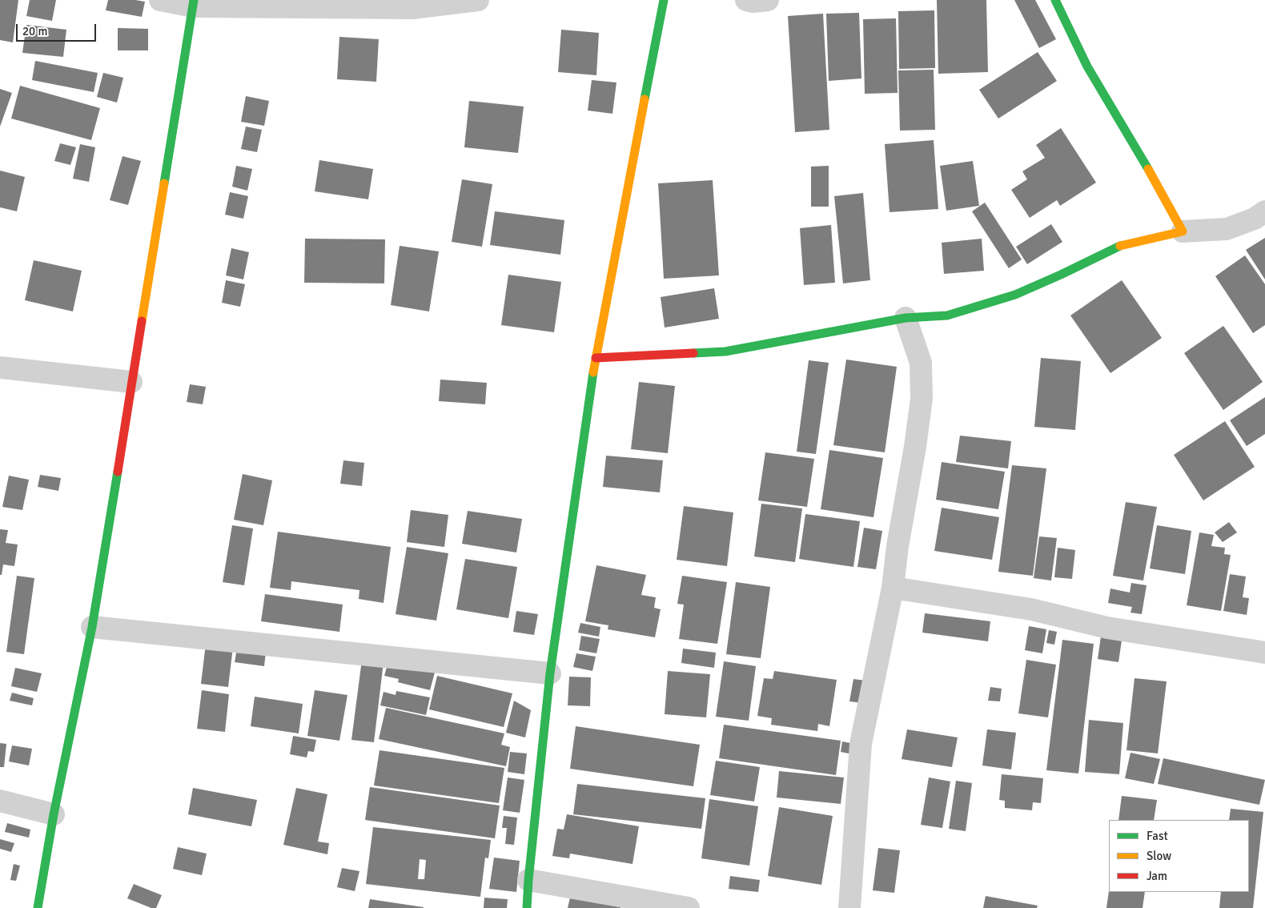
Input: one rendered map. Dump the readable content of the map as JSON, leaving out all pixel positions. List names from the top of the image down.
{
  "legend": ["Fast", "Slow", "Jam"],
  "scale_bar": "20 m"
}
